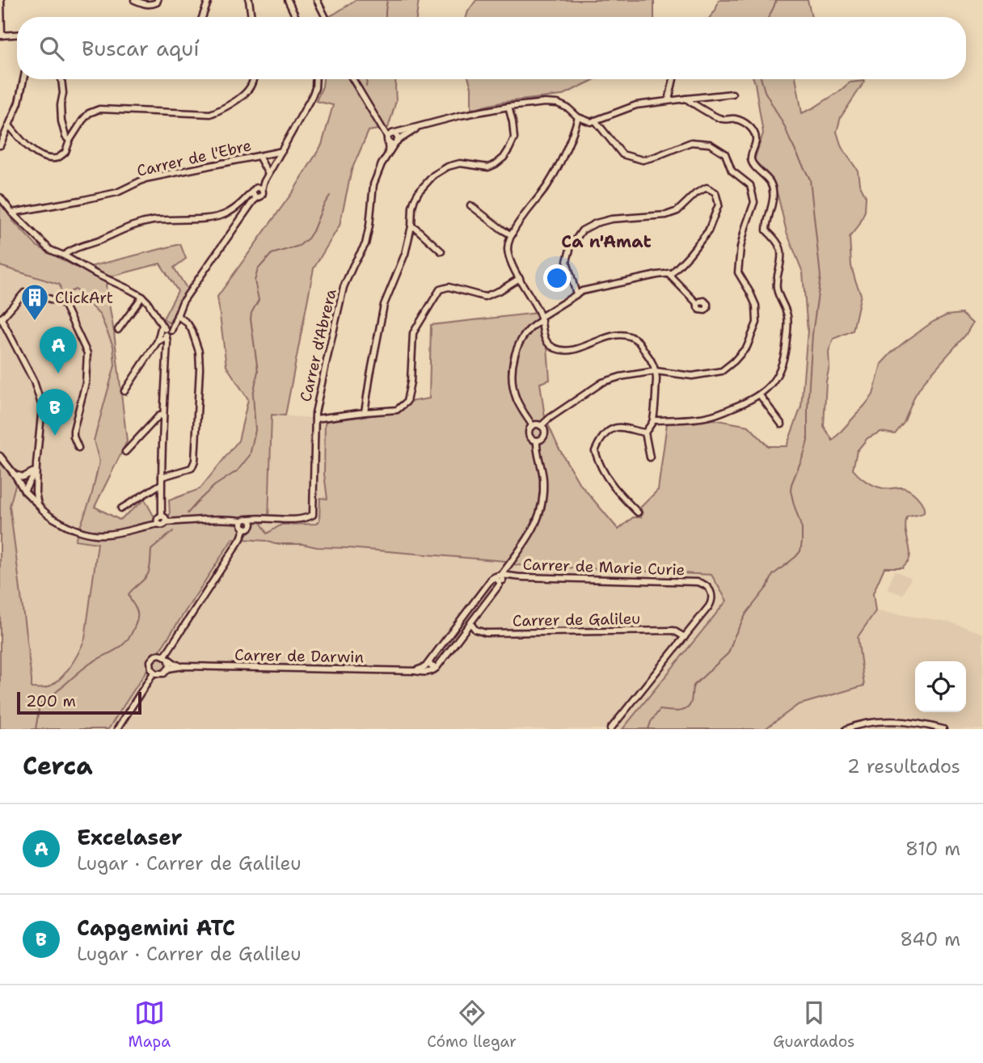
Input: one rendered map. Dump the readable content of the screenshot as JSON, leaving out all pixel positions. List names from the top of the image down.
{
  "streets": {
    "street": [
      "Carrer de l'Ebre",
      "Carrer d'Abrera",
      "Carrer de Marie Curie",
      "Carrer de Galileu",
      "Carrer de Darwin"
    ]
  },
  "crossings": [
    ["Carrer de Marie Curie", "Carrer de Galileu"]
  ],
  "districts": ["Ca n'Amat"],
  "places": {
    "building": ["ClickArt"]
  },
  "scale_bar": "200 m",
  "page": {
    "search": "Buscar aquí",
    "pins": ["A", "B"],
    "scale": "200 m",
    "heading": ["Cerca", "2 resultados"],
    "list": [
      {
        "mark": "A",
        "name": "Excelaser",
        "note": "Lugar · Carrer de Galileu",
        "value": "810 m"
      },
      {
        "mark": "B",
        "name": "Capgemini ATC",
        "note": "Lugar · Carrer de Galileu",
        "value": "840 m"
      }
    ],
    "nav": ["Mapa", "Cómo llegar", "Guardados"]
  }
}
